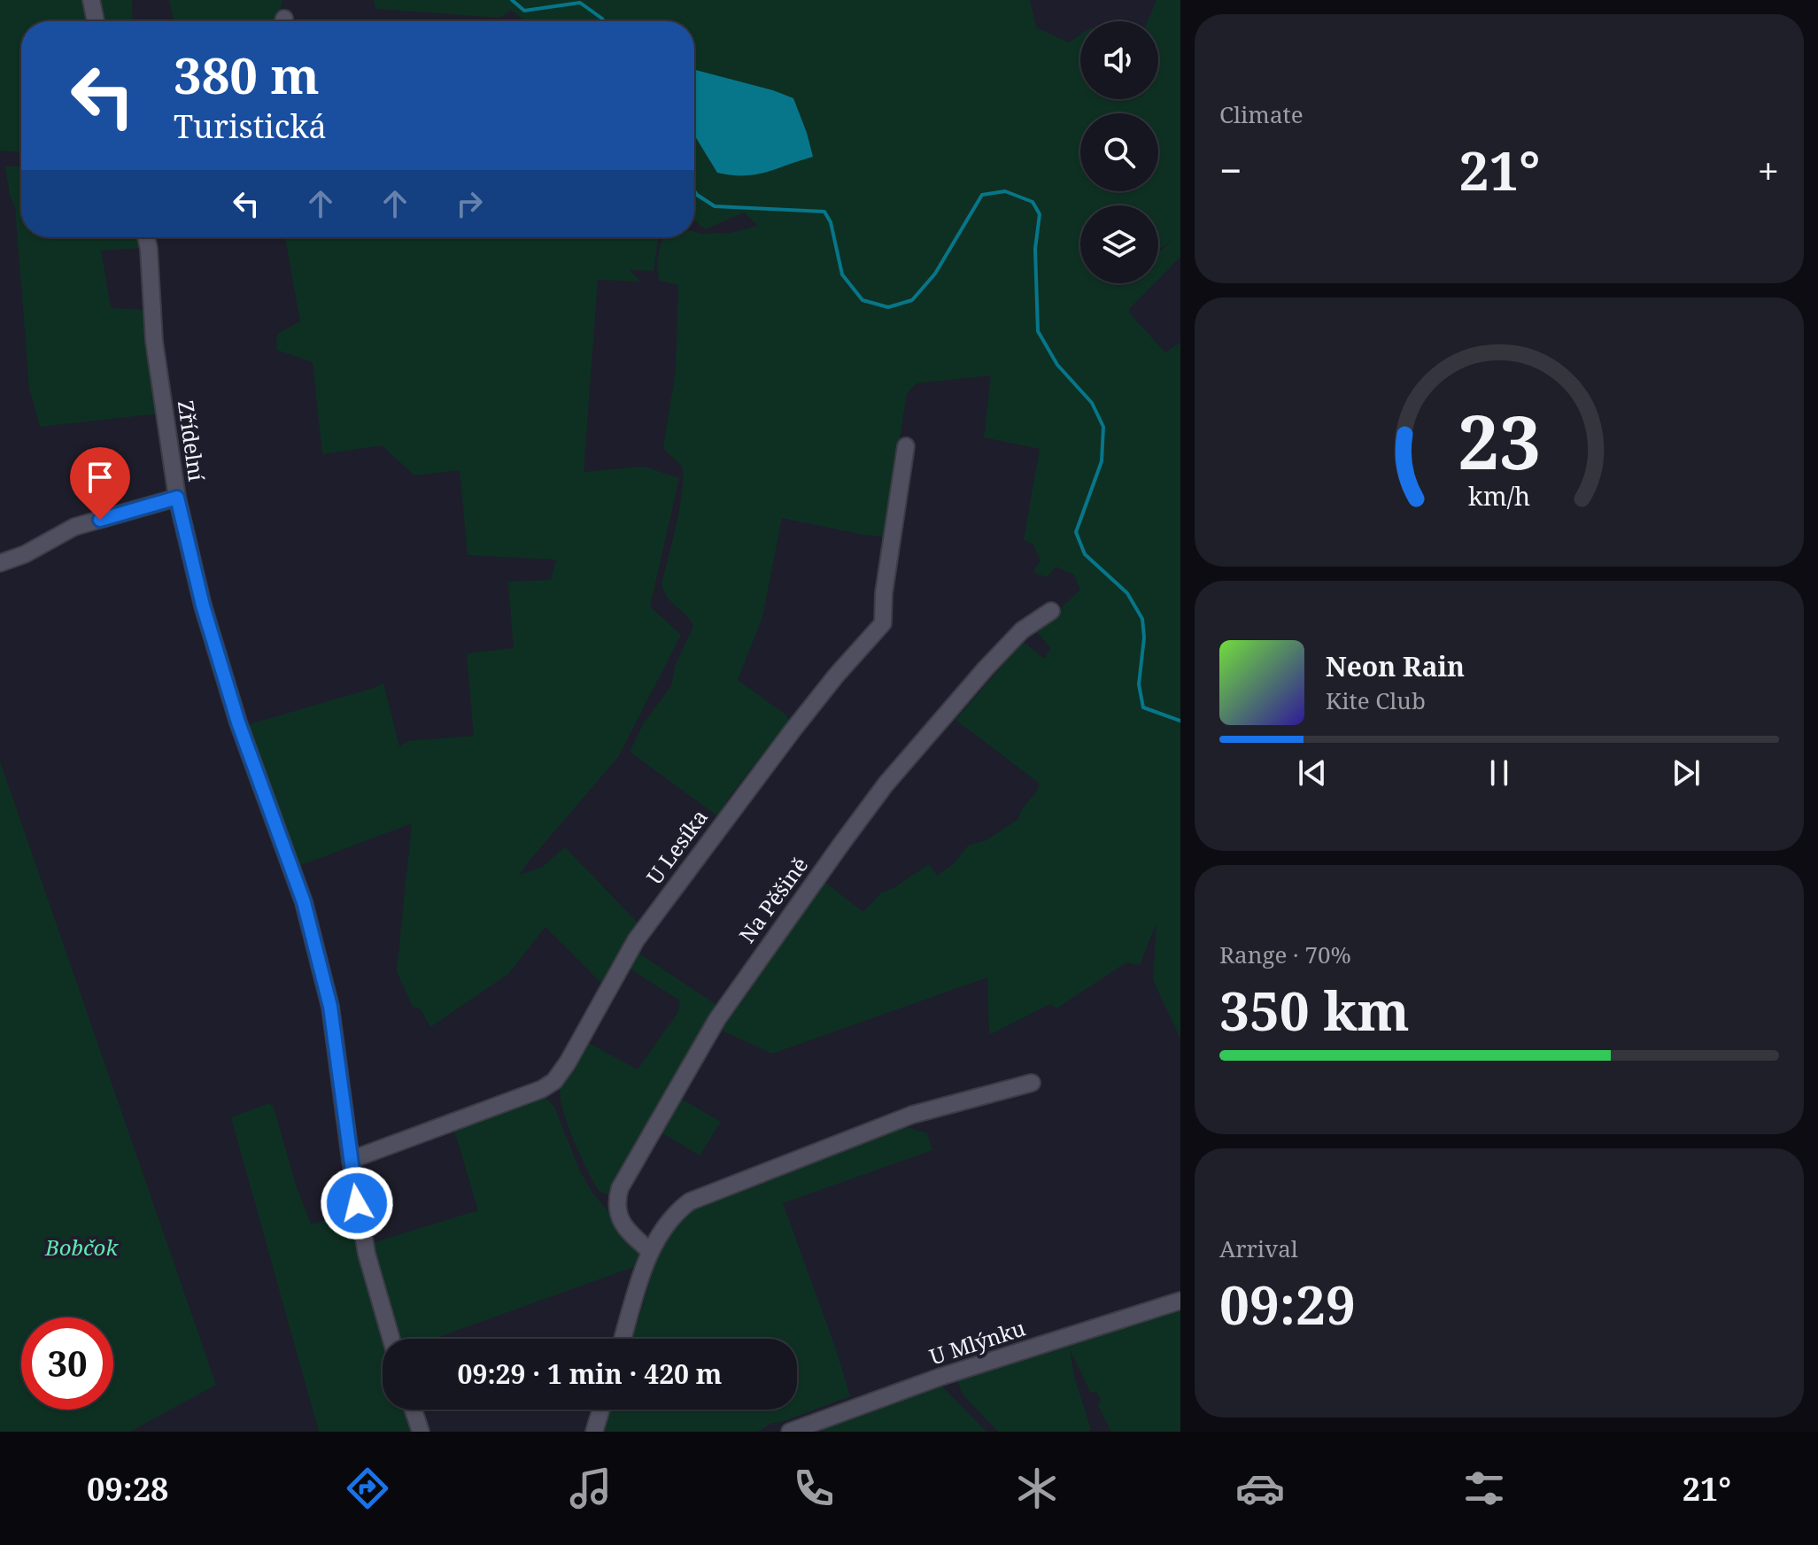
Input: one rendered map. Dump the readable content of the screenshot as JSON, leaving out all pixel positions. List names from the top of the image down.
{
  "streets": {
    "street": [
      "Zřídelní",
      "U Lesíka",
      "Na Pěšině",
      "U Mlýnku"
    ]
  },
  "crossings": [
    ["Zřídelní", "U Lesíka"]
  ],
  "parks": ["Bobčok"],
  "page": {
    "tile": [
      "Climate",
      ["Range · 70%", "350 km"],
      ["Arrival", "09:29"]
    ],
    "turn": ["380 m", "Turistická"],
    "heat": ["−", "21°", "+"],
    "song": ["Neon Rain", "Kite Club"],
    "limit": "30",
    "trip": "09:29 · 1 min · 420 m",
    "tabs": ["09:28", "21°"],
    "gauge": ["23", "km/h"]
  }
}
